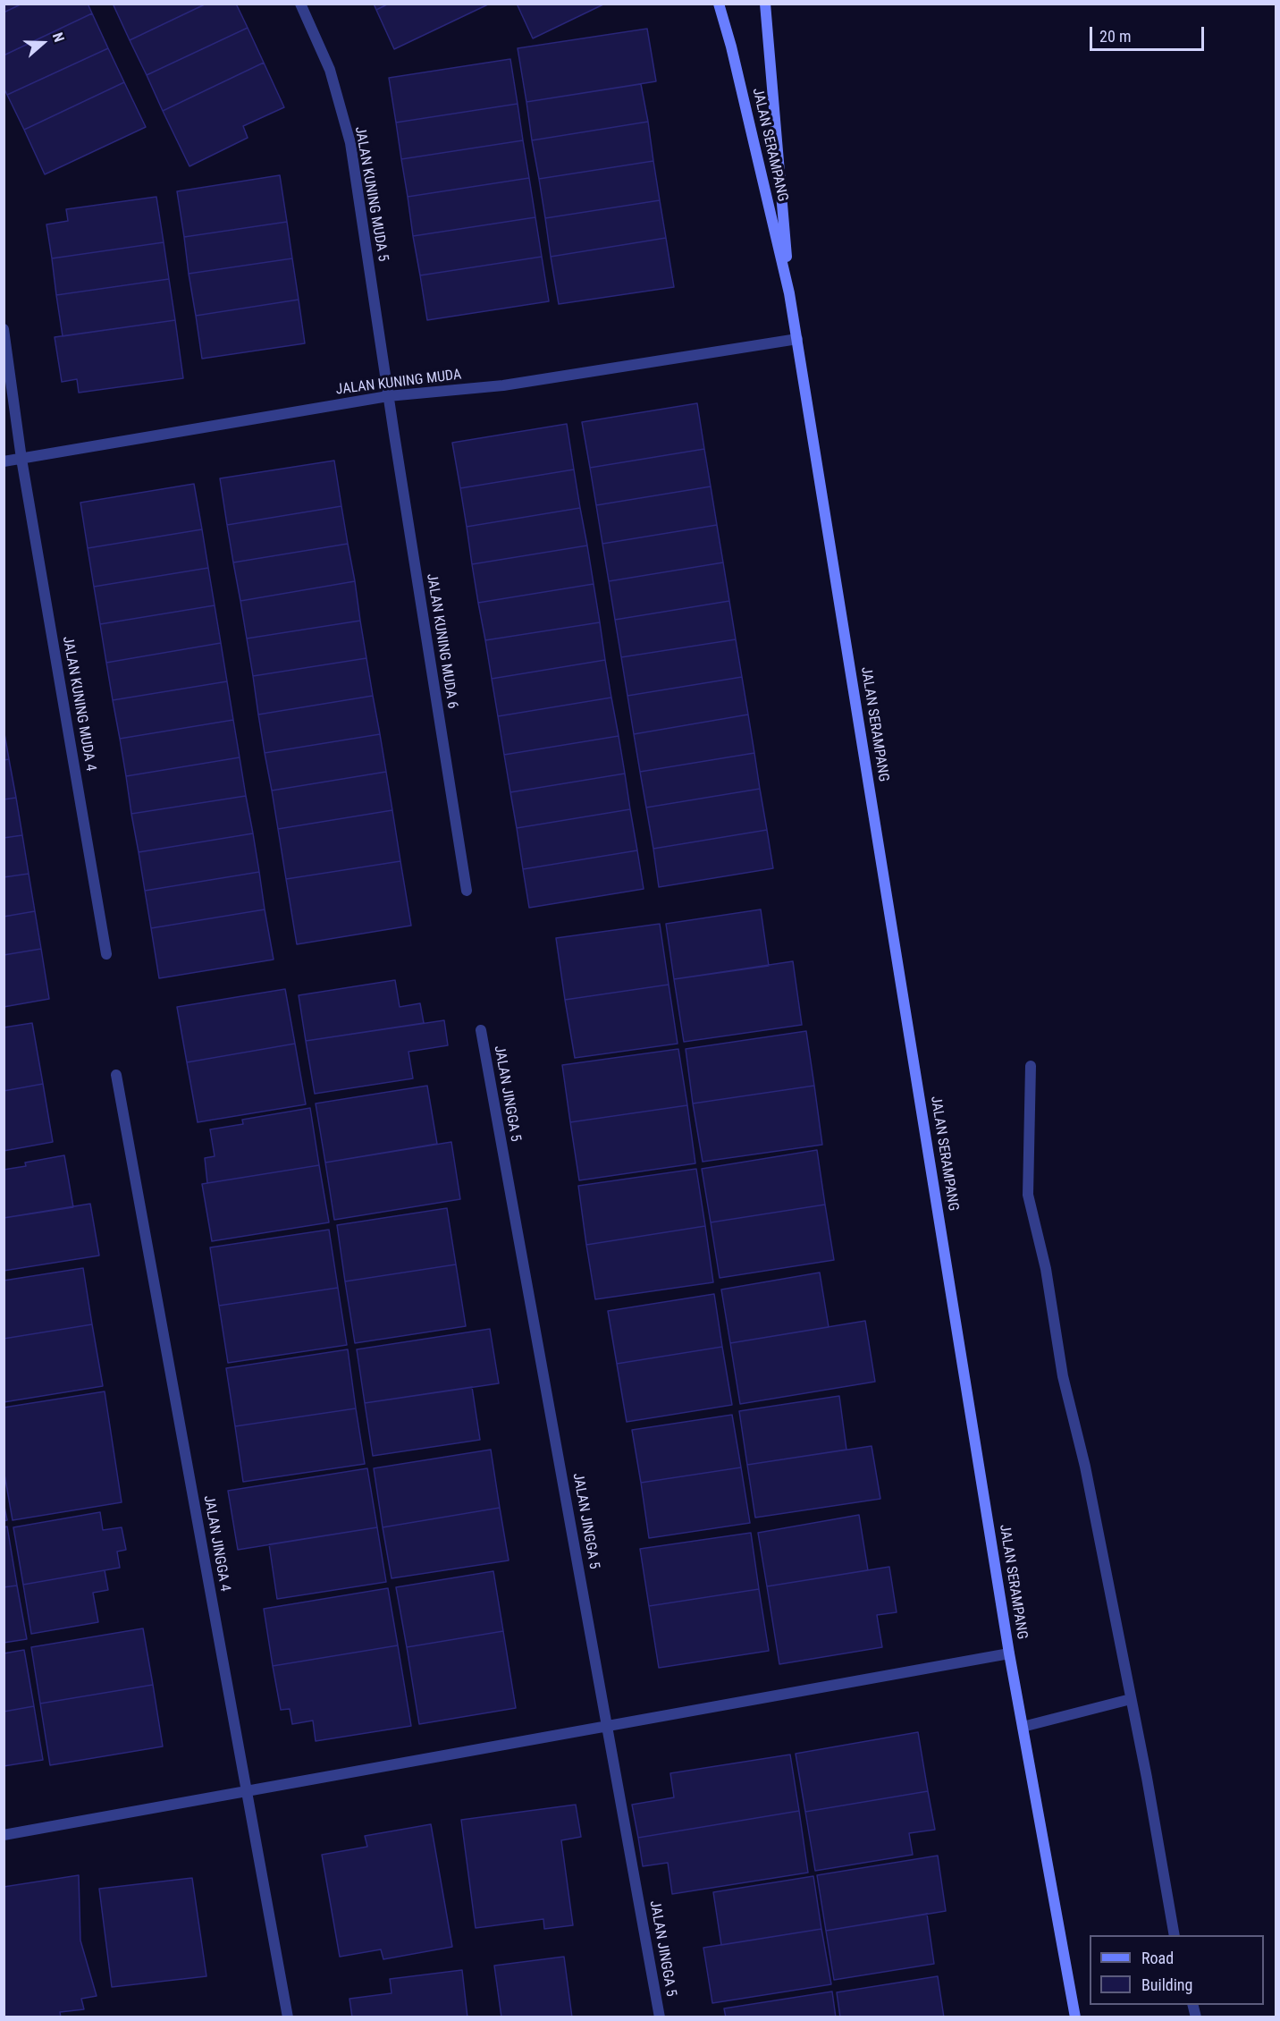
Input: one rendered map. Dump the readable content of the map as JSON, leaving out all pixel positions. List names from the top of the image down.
{
  "streets": {
    "main road": ["JALAN SERAMPANG"],
    "street": [
      "JALAN KUNING MUDA 5",
      "JALAN KUNING MUDA",
      "JALAN KUNING MUDA 6",
      "JALAN KUNING MUDA 4",
      "JALAN JINGGA 5",
      "JALAN JINGGA 4"
    ]
  },
  "crossings": [
    ["JALAN SERAMPANG", "JALAN KUNING MUDA"],
    ["JALAN KUNING MUDA 5", "JALAN KUNING MUDA"],
    ["JALAN KUNING MUDA 5", "JALAN KUNING MUDA 6"],
    ["JALAN KUNING MUDA", "JALAN KUNING MUDA 6"],
    ["JALAN KUNING MUDA", "JALAN KUNING MUDA 4"]
  ],
  "legend": ["Road", "Building"],
  "scale_bar": "20 m",
  "north": "right"
}
